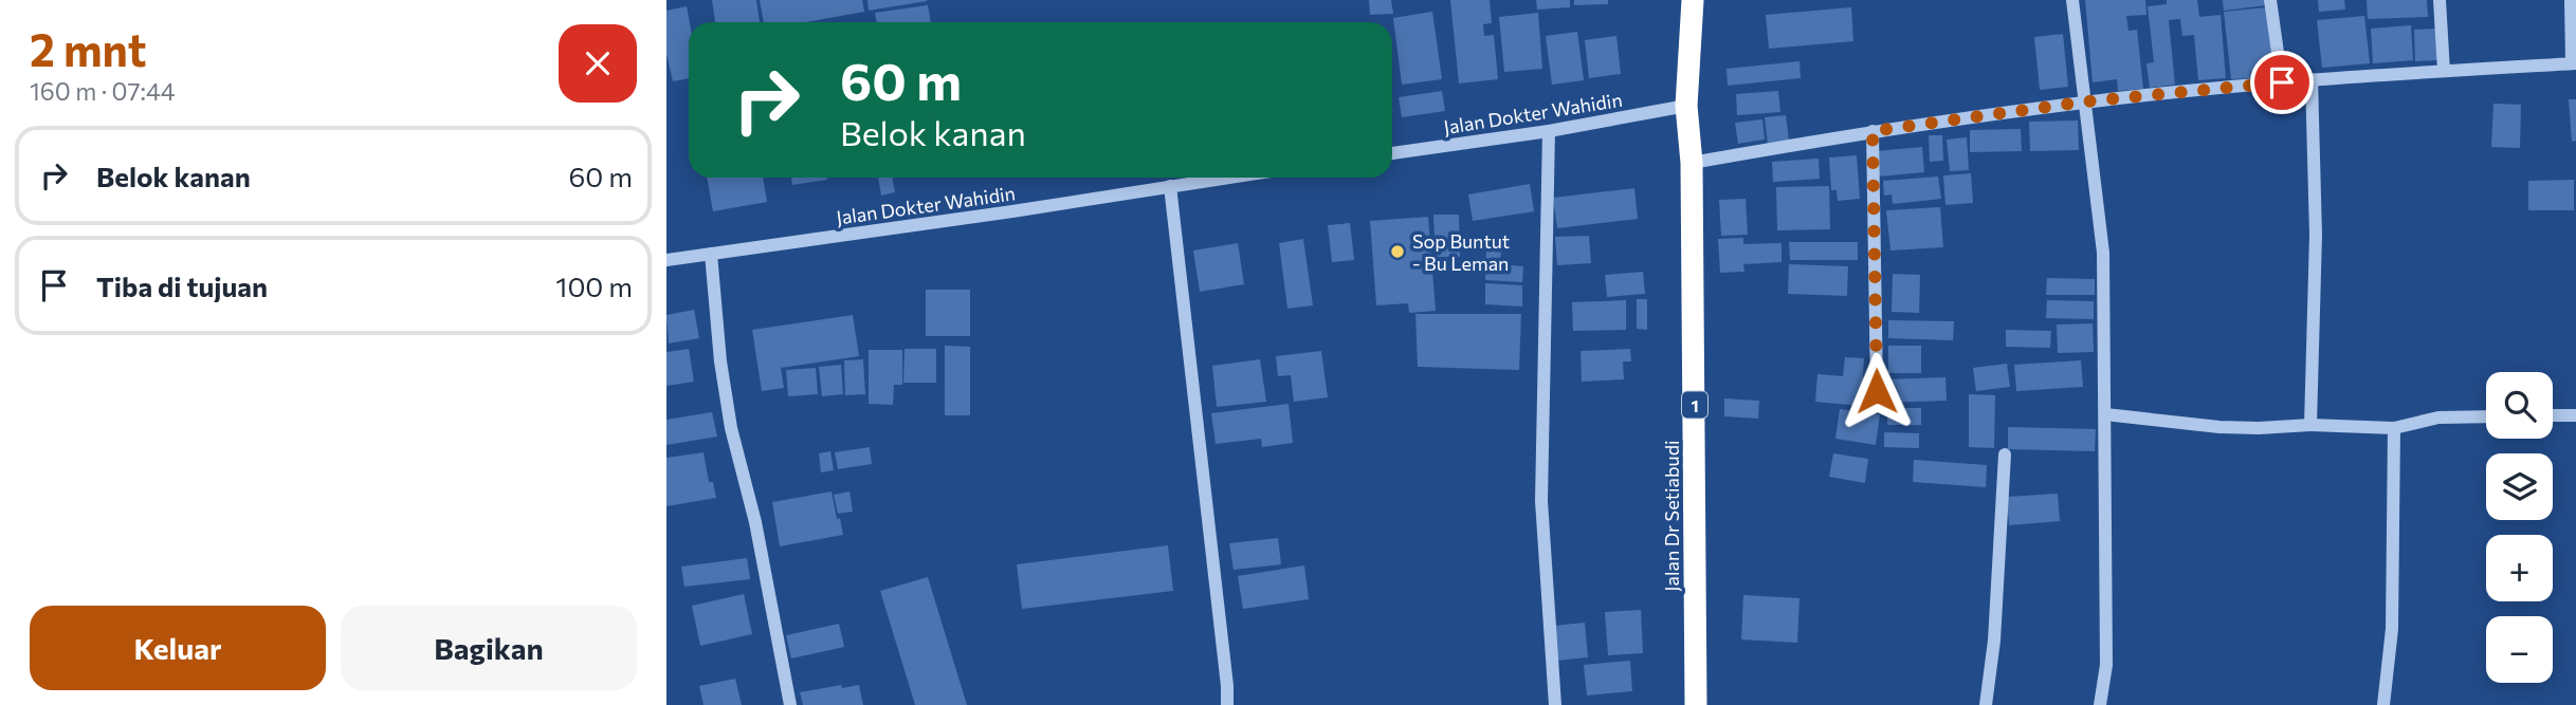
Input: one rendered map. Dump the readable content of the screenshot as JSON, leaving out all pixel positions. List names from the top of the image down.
{
  "streets": {
    "highway": ["1", "Jalan Dr Setiabudi"],
    "street": ["Jalan Dokter Wahidin"]
  },
  "crossings": [
    ["Jalan Dokter Wahidin", "1"],
    ["Jalan Dokter Wahidin", "Jalan Dr Setiabudi"],
    ["1", "Jalan Dr Setiabudi"]
  ],
  "places": ["Sop Buntut - Bu Leman"],
  "page": {
    "heading": ["2 mnt", "160 m · 07:44"],
    "turn": ["60 m", "Belok kanan"],
    "list": [
      {
        "name": "Belok kanan",
        "value": "60 m"
      },
      {
        "name": "Tiba di tujuan",
        "value": "100 m"
      }
    ],
    "map_buttons": ["+", "−"],
    "buttons": ["Keluar", "Bagikan"]
  }
}
